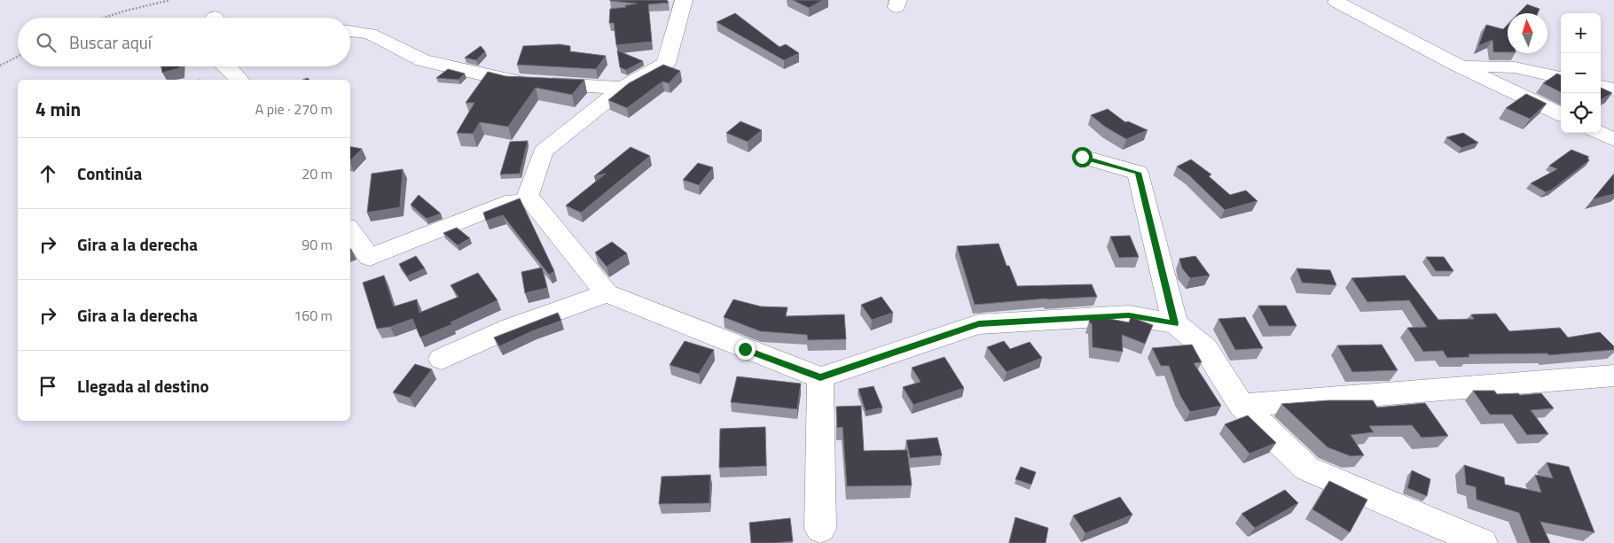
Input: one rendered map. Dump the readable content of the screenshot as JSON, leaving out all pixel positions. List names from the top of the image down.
{
  "north": "top",
  "page": {
    "map_buttons": ["+", "−"],
    "search": "Buscar aquí",
    "heading": ["4 min", "A pie · 270 m"],
    "list": [
      ["Continúa", "20 m"],
      ["Gira a la derecha", "90 m"],
      ["Gira a la derecha", "160 m"],
      "Llegada al destino"
    ]
  }
}
